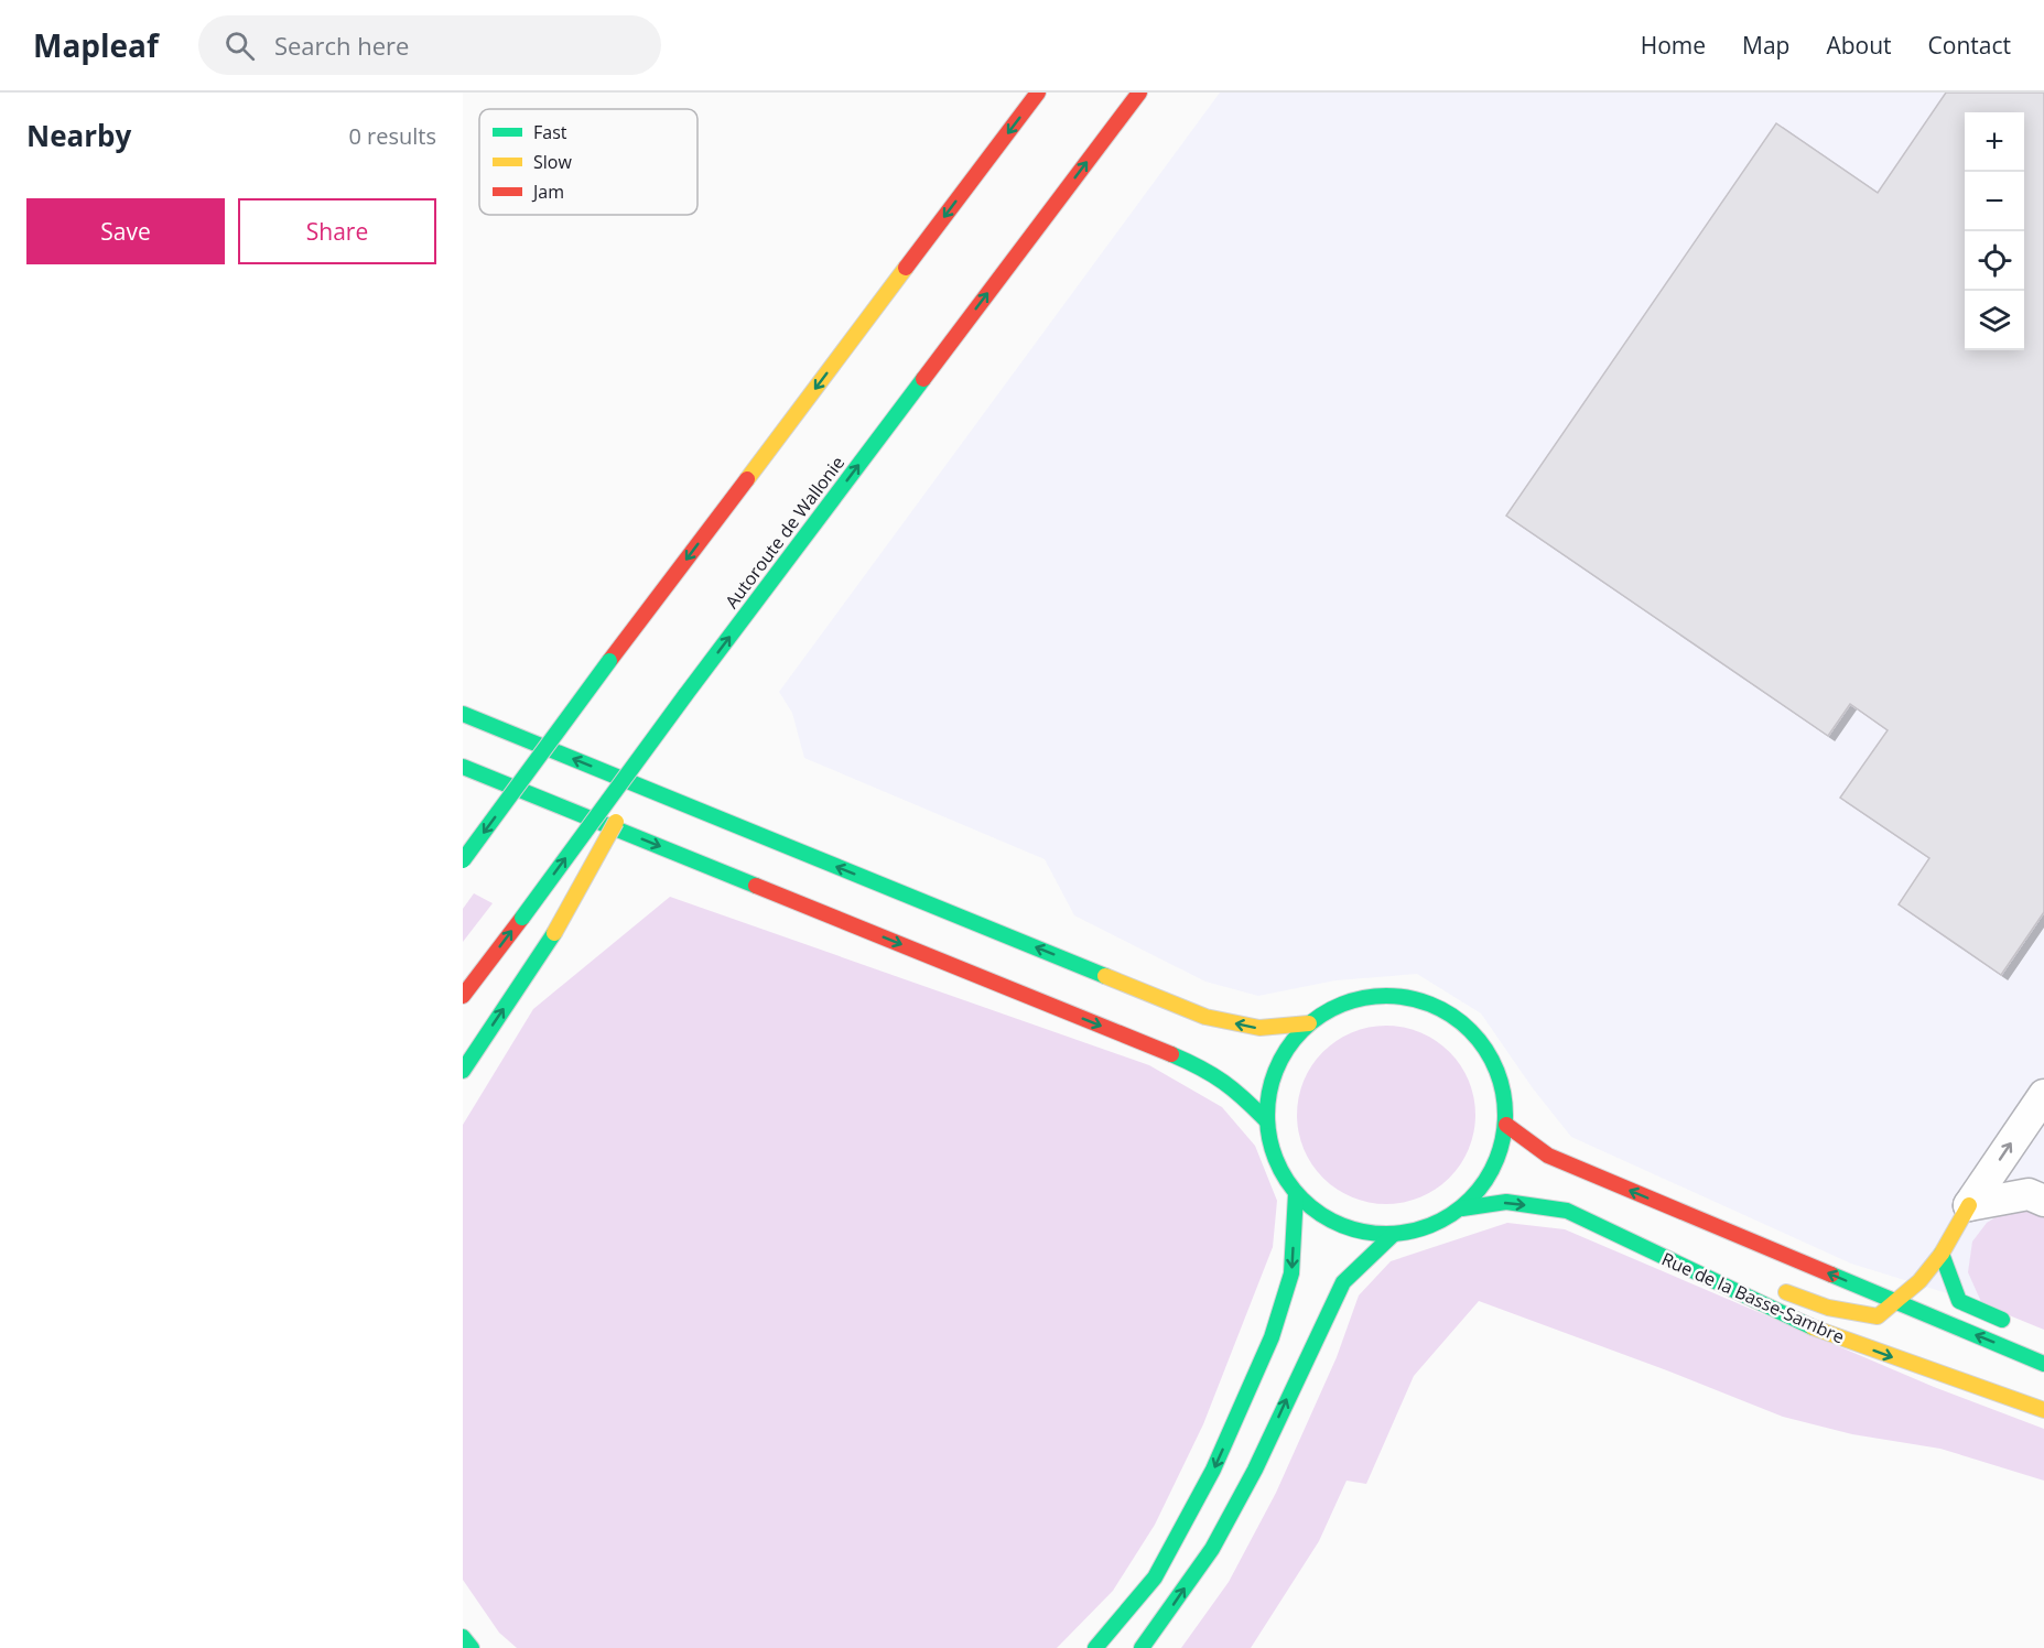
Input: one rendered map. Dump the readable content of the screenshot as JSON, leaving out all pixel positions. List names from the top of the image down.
{
  "streets": {
    "highway": ["Autoroute de Wallonie", "Rue de la Basse-Sambre"]
  },
  "legend": ["Fast", "Slow", "Jam"],
  "page": {
    "header": "Mapleaf",
    "search": "Search here",
    "nav": [
      "Home",
      "Map",
      "About",
      "Contact"
    ],
    "heading": ["Nearby", "0 results"],
    "map_buttons": ["+", "−"],
    "buttons": ["Save", "Share"]
  }
}
